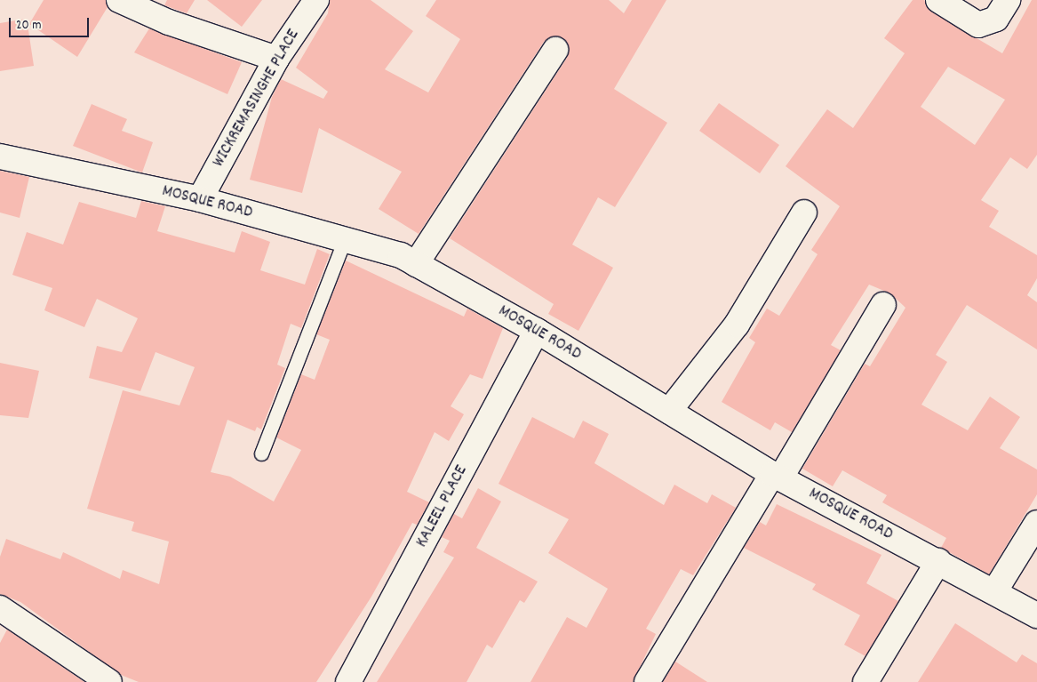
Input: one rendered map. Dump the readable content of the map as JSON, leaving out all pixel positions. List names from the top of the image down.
{
  "streets": {
    "street": ["WICKREMASINGHE PLACE", "MOSQUE ROAD", "KALEEL PLACE"]
  },
  "crossings": [
    ["WICKREMASINGHE PLACE", "MOSQUE ROAD"],
    ["MOSQUE ROAD", "KALEEL PLACE"]
  ],
  "scale_bar": "20 m"
}
